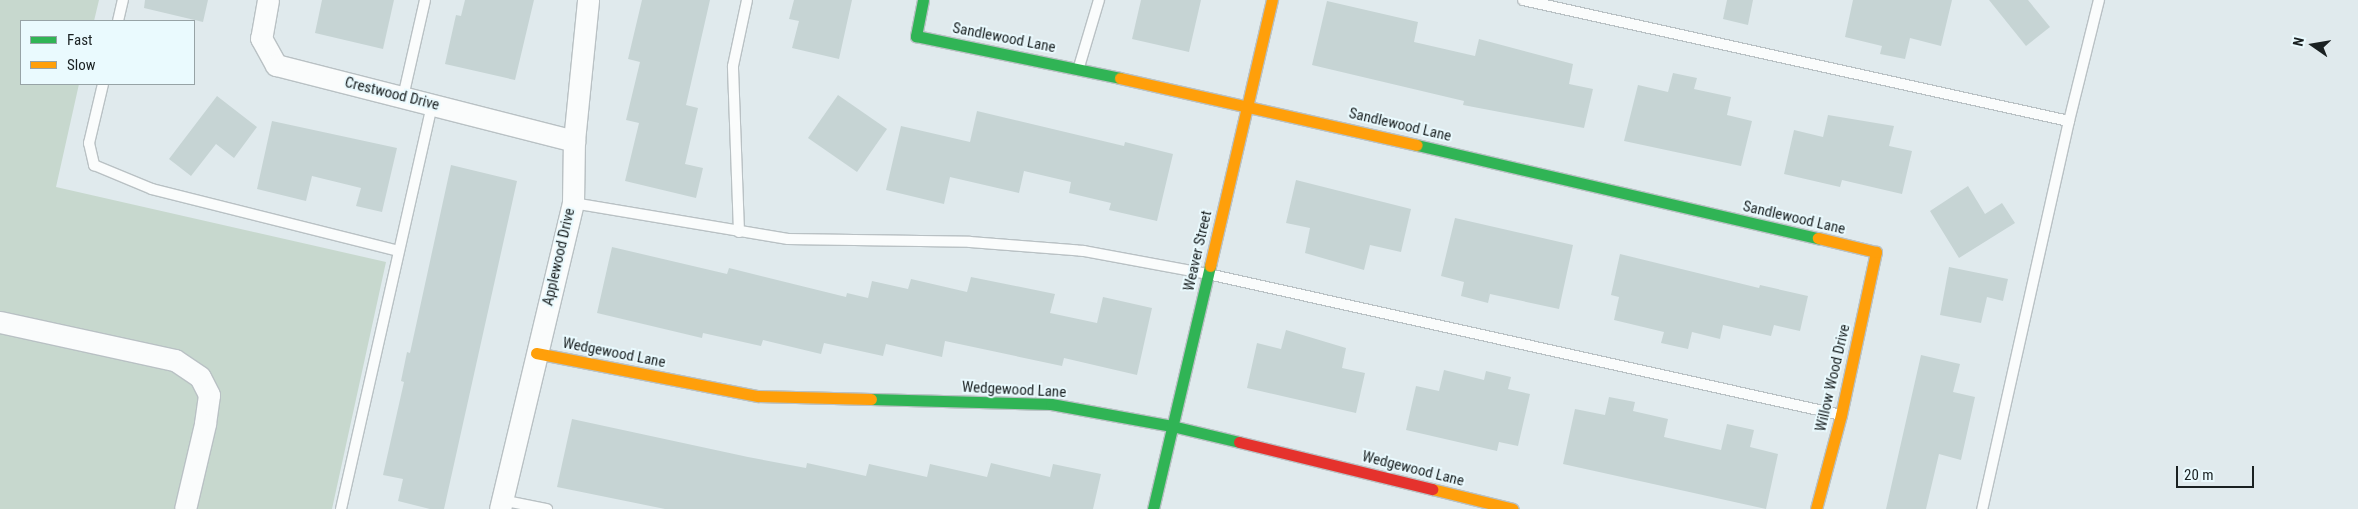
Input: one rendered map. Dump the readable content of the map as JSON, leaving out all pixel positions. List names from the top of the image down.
{
  "streets": {
    "street": [
      "Sandlewood Lane",
      "Crestwood Drive",
      "Weaver Street",
      "Applewood Drive",
      "Wedgewood Lane",
      "Willow Wood Drive"
    ]
  },
  "crossings": [
    ["Sandlewood Lane", "Weaver Street"],
    ["Sandlewood Lane", "Willow Wood Drive"],
    ["Crestwood Drive", "Applewood Drive"],
    ["Weaver Street", "Wedgewood Lane"],
    ["Applewood Drive", "Wedgewood Lane"]
  ],
  "legend": ["Fast", "Slow"],
  "scale_bar": "20 m",
  "north": "left"
}
